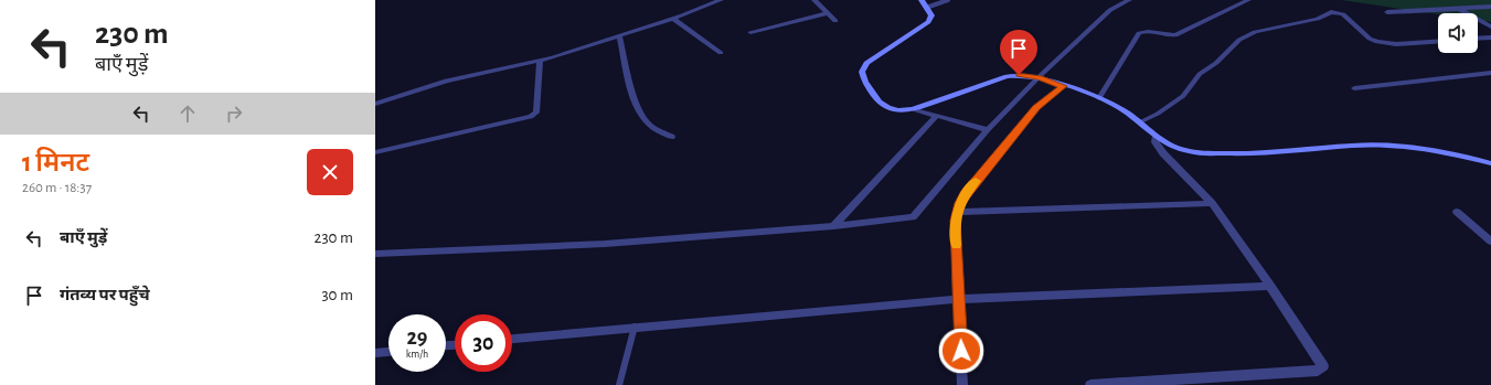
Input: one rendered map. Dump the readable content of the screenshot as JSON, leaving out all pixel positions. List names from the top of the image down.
{
  "page": {
    "turn": ["230 m", "बाएँ मुड़ें"],
    "heading": ["1 मिनट", "260 m · 18:37"],
    "list": [
      {
        "name": "बाएँ मुड़ें",
        "value": "230 m"
      },
      {
        "name": "गंतव्य पर पहुँचे",
        "value": "30 m"
      }
    ],
    "speed": "29 km/h",
    "limit": "30"
  }
}
